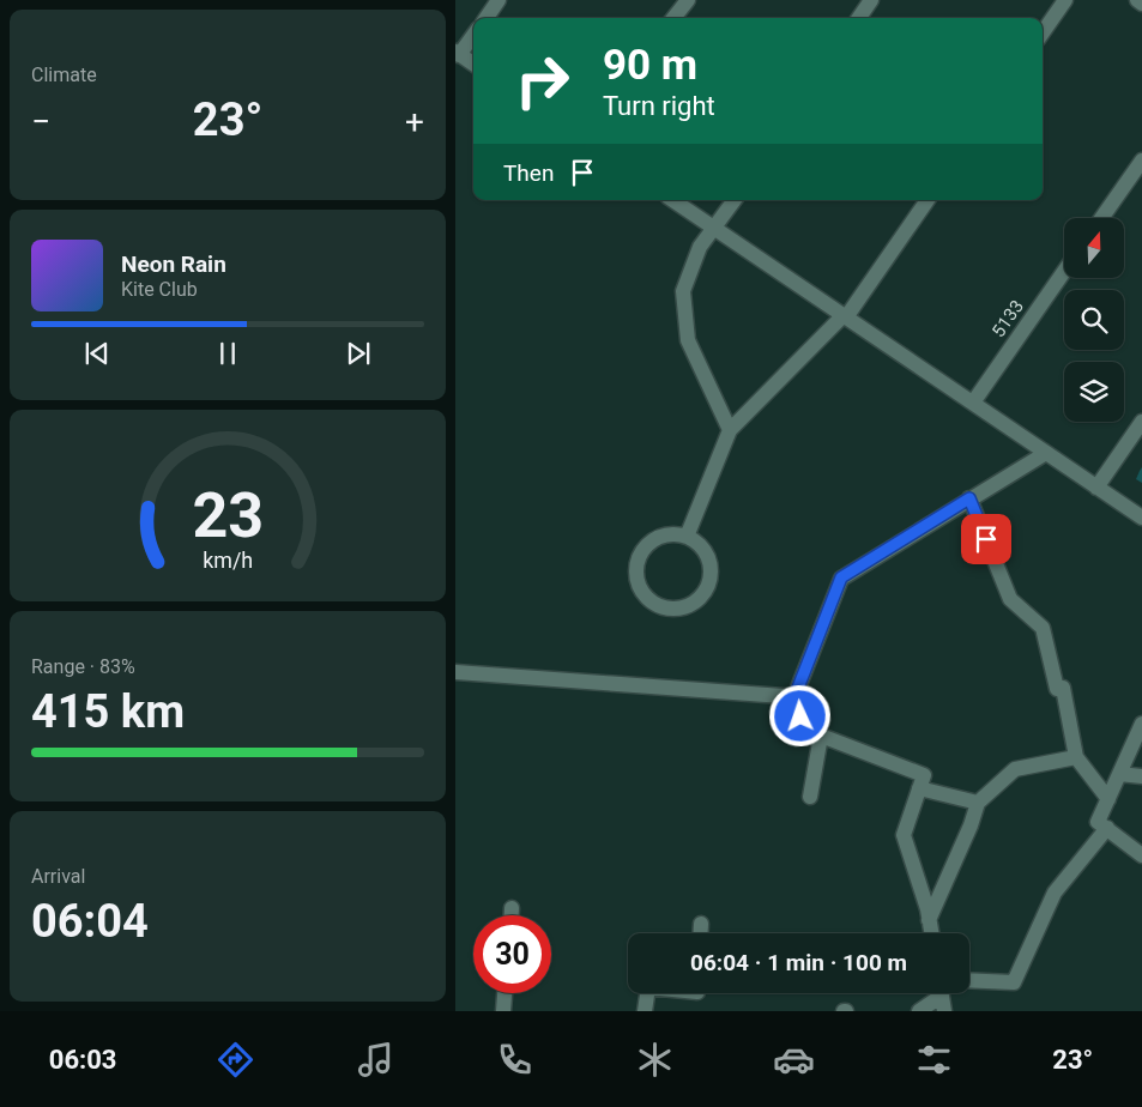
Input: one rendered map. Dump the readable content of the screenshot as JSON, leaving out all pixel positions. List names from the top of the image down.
{
  "streets": {
    "street": ["5133"]
  },
  "north": "top",
  "page": {
    "tile": [
      "Climate",
      ["Range · 83%", "415 km"],
      ["Arrival", "06:04"]
    ],
    "turn": ["90 m", "Turn right"],
    "heat": ["−", "23°", "+"],
    "then": "Then",
    "song": ["Neon Rain", "Kite Club"],
    "limit": "30",
    "trip": "06:04 · 1 min · 100 m",
    "tabs": ["06:03", "23°"],
    "gauge": ["23", "km/h"]
  }
}
